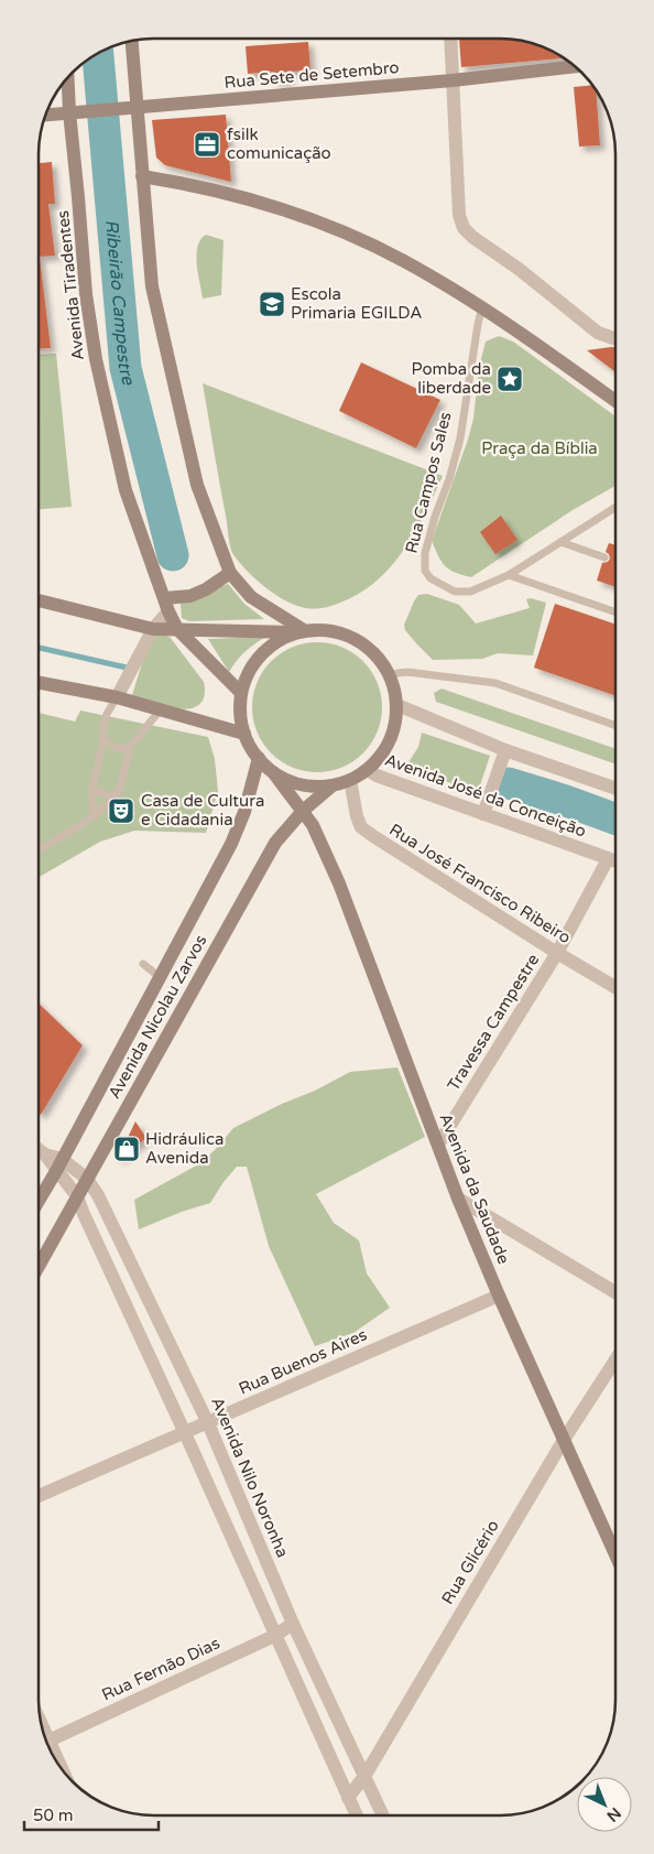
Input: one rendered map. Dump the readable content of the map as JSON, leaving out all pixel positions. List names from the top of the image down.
{
  "streets": {
    "main road": [
      "Rua Sete de Setembro",
      "Avenida Tiradentes",
      "Avenida Nicolau Zarvos",
      "Avenida da Saudade"
    ],
    "street": [
      "Avenida José da Conceição",
      "Rua José Francisco Ribeiro",
      "Travessa Campestre",
      "Rua Buenos Aires",
      "Avenida Nilo Noronha",
      "Rua Glicério",
      "Rua Fernão Dias"
    ],
    "lane": ["Rua Campos Sales"]
  },
  "crossings": [
    ["Rua Sete de Setembro", "Avenida Tiradentes"],
    ["Avenida Tiradentes", "Avenida José da Conceição"],
    ["Avenida Tiradentes", "Rua José Francisco Ribeiro"],
    ["Avenida Tiradentes", "Avenida Nicolau Zarvos"],
    ["Avenida Tiradentes", "Avenida da Saudade"],
    ["Avenida José da Conceição", "Rua José Francisco Ribeiro"],
    ["Avenida José da Conceição", "Avenida Nicolau Zarvos"],
    ["Avenida José da Conceição", "Travessa Campestre"],
    ["Avenida José da Conceição", "Avenida da Saudade"],
    ["Rua José Francisco Ribeiro", "Avenida Nicolau Zarvos"],
    ["Rua José Francisco Ribeiro", "Travessa Campestre"],
    ["Rua José Francisco Ribeiro", "Avenida da Saudade"],
    ["Avenida Nicolau Zarvos", "Avenida da Saudade"],
    ["Avenida Nicolau Zarvos", "Avenida Nilo Noronha"],
    ["Travessa Campestre", "Avenida da Saudade"],
    ["Avenida da Saudade", "Rua Buenos Aires"],
    ["Avenida da Saudade", "Rua Glicério"],
    ["Rua Buenos Aires", "Avenida Nilo Noronha"],
    ["Avenida Nilo Noronha", "Rua Glicério"],
    ["Avenida Nilo Noronha", "Rua Fernão Dias"]
  ],
  "water": ["Ribeirão Campestre"],
  "parks": ["Praça da Bíblia"],
  "places": {
    "office": ["fsilk comunicação"],
    "school or university": ["Escola Primaria EGILDA"],
    "place": ["Pomba da liberdade"],
    "theatre": ["Casa de Cultura e Cidadania"],
    "shop": ["Hidráulica Avenida"]
  },
  "scale_bar": "50 m",
  "north": "bottom right"
}
